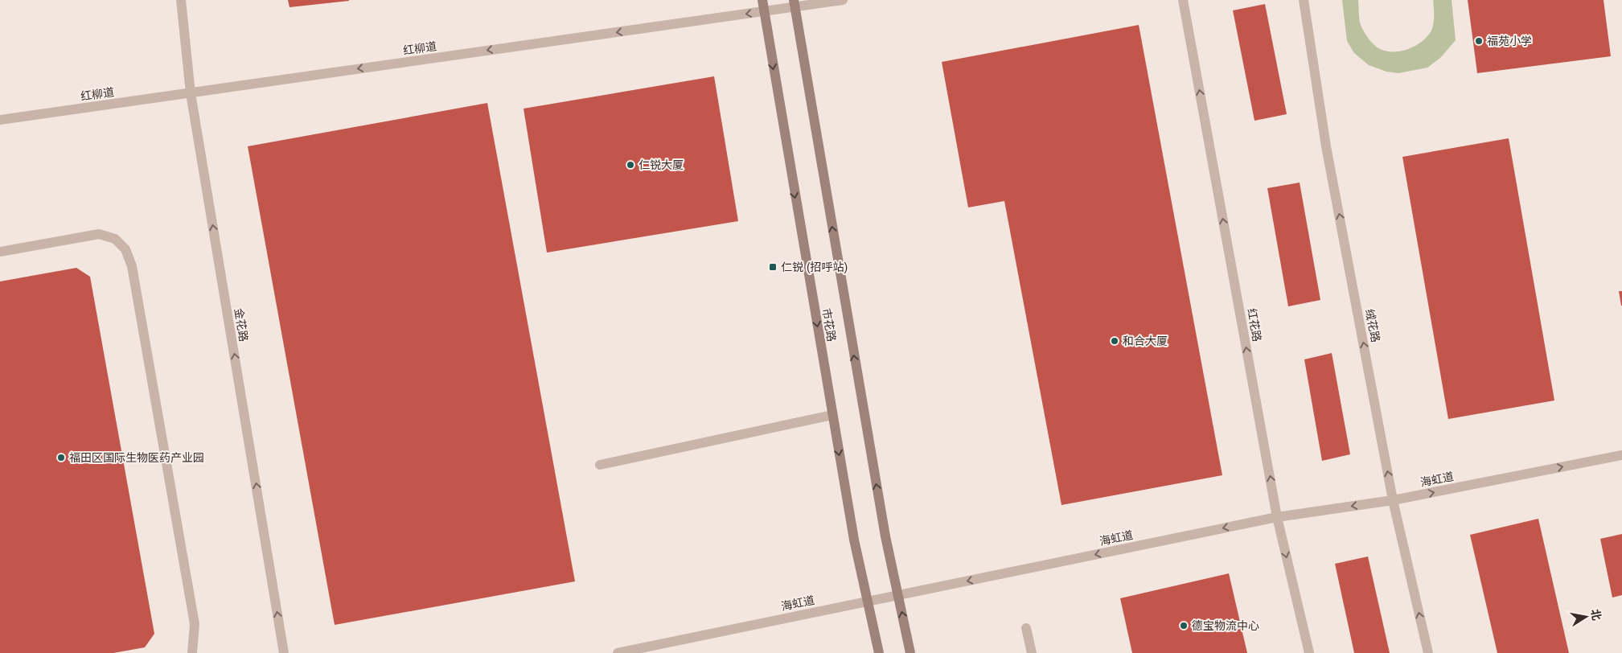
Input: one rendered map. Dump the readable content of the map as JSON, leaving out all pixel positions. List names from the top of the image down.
{
  "streets": {
    "main road": ["市花路"],
    "street": [
      "红柳道",
      "金花路",
      "红花路",
      "绒花路",
      "海虹道"
    ]
  },
  "crossings": [
    ["红柳道", "金花路"],
    ["红柳道", "市花路"],
    ["市花路", "海虹道"],
    ["红花路", "海虹道"],
    ["绒花路", "海虹道"]
  ],
  "one_way": ["红柳道", "金花路", "绒花路"],
  "places": {
    "other": [
      "福苑小学",
      "仁锐大厦",
      "和合大厦",
      "福田区国际生物医药产业园",
      "德宝物流中心"
    ],
    "transit": ["仁锐 (招呼站)"]
  },
  "north": "right"
}
